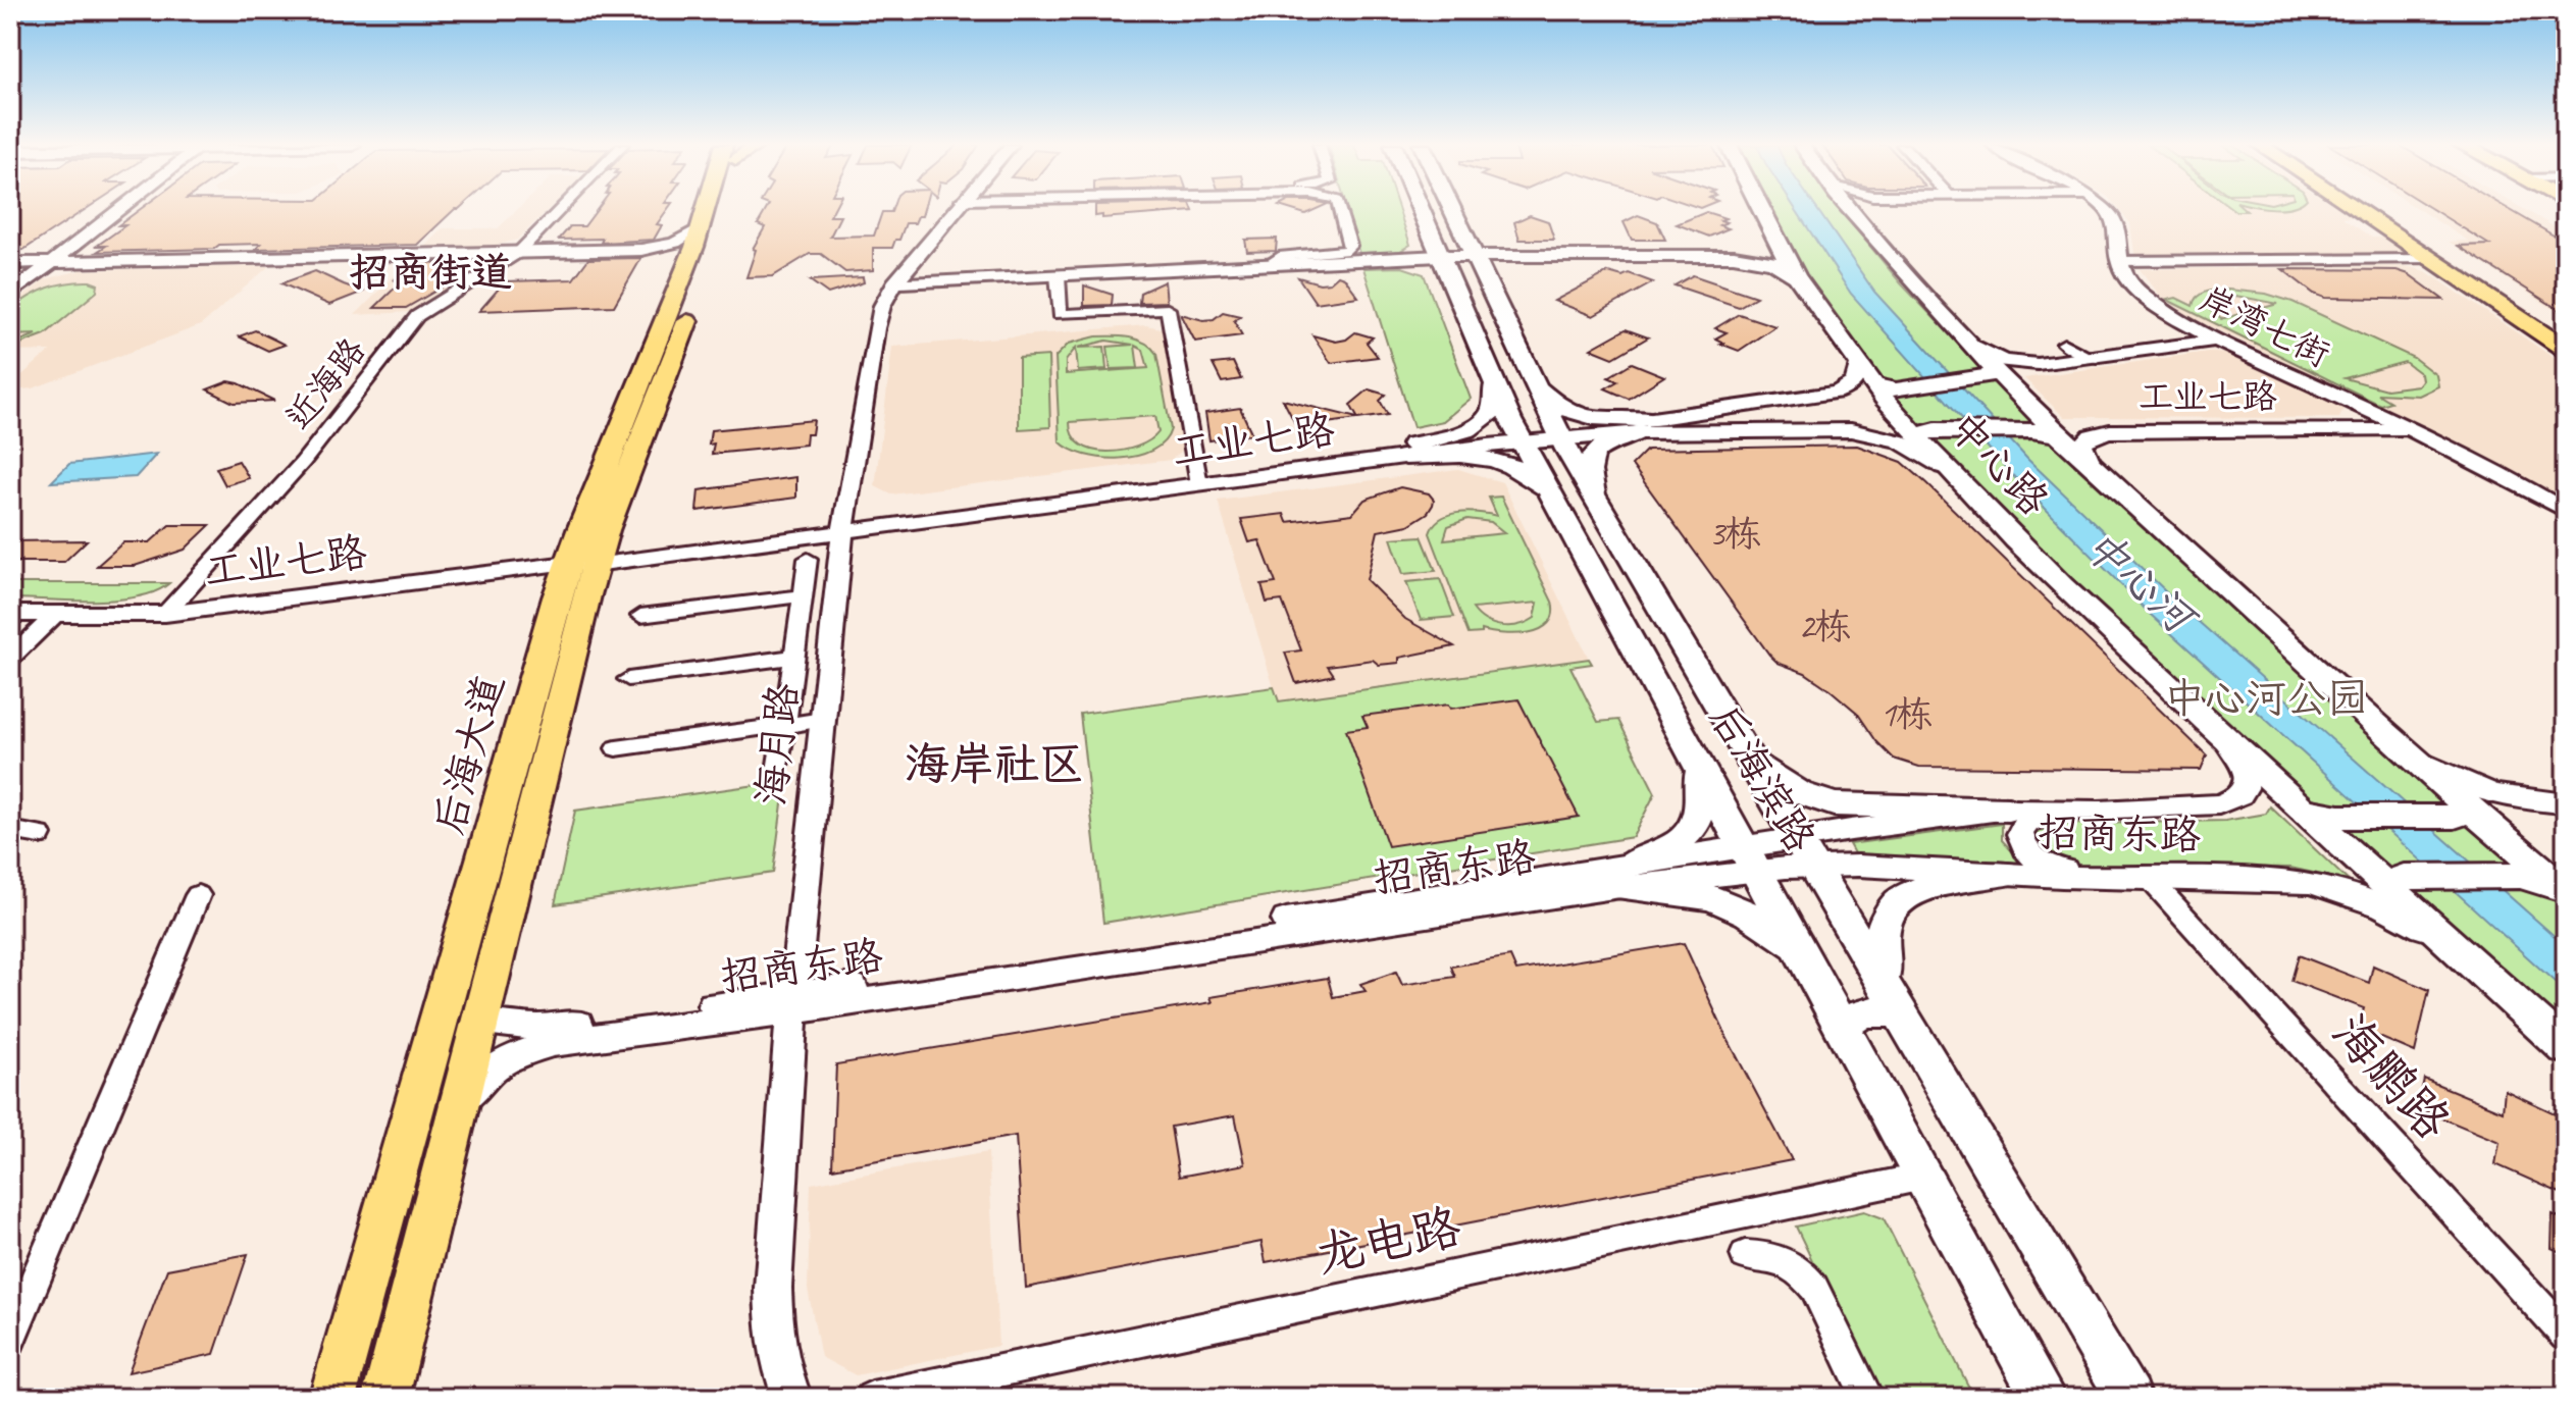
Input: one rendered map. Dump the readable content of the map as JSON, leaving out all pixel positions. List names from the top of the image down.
{
  "streets": {
    "main road": ["中心路", "后海大道", "后海滨路"],
    "street": [
      "岸湾七街",
      "近海路",
      "工业七路",
      "海月路",
      "招商东路",
      "海鹏路",
      "龙电路"
    ]
  },
  "crossings": [
    ["岸湾七街", "工业七路"],
    ["近海路", "工业七路"],
    ["工业七路", "中心路"],
    ["工业七路", "海月路"],
    ["工业七路", "后海大道"],
    ["工业七路", "后海滨路"],
    ["中心路", "招商东路"],
    ["海月路", "招商东路"],
    ["后海大道", "招商东路"],
    ["后海滨路", "招商东路"],
    ["后海滨路", "龙电路"],
    ["招商东路", "海鹏路"]
  ],
  "districts": ["招商街道", "海岸社区"],
  "water": ["中心河"],
  "parks": ["中心河公园"],
  "house_numbers": ["3栋", "2栋", "1栋"]
}
